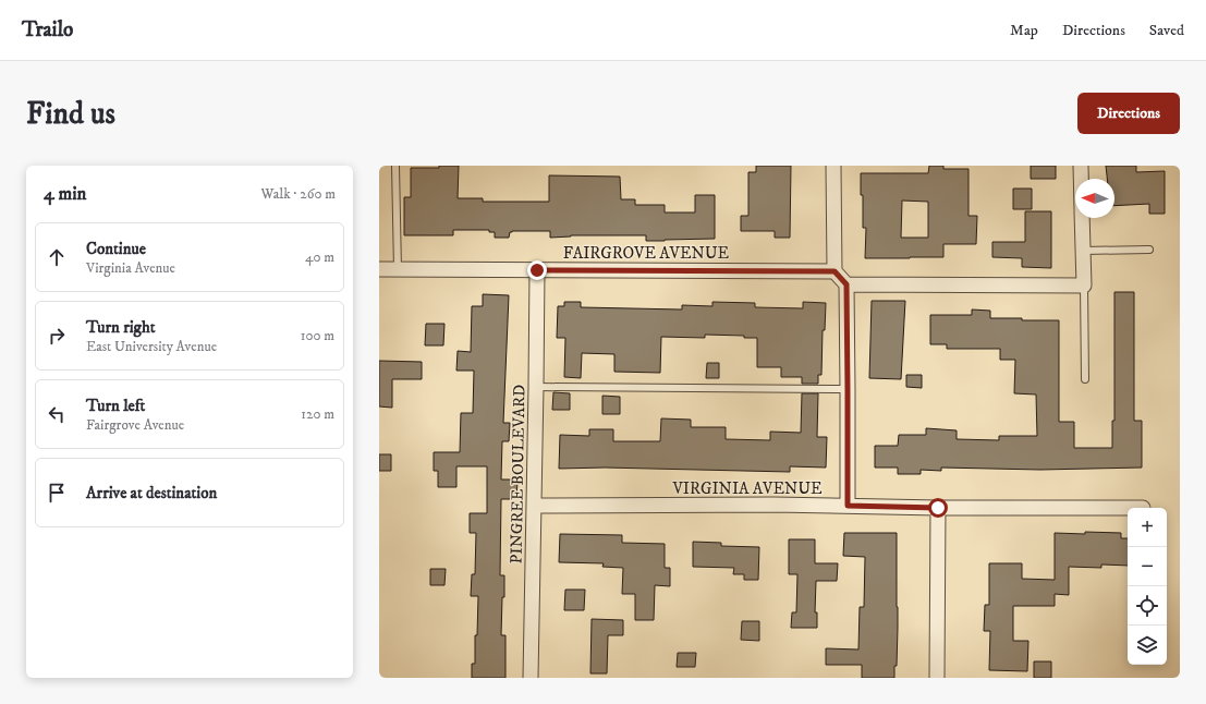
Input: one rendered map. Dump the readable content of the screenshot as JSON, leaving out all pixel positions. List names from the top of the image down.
{
  "streets": {
    "street": ["FAIRGROVE AVENUE", "PINGREE BOULEVARD", "VIRGINIA AVENUE"]
  },
  "crossings": [
    ["FAIRGROVE AVENUE", "PINGREE BOULEVARD"],
    ["PINGREE BOULEVARD", "VIRGINIA AVENUE"]
  ],
  "north": "left",
  "page": {
    "header": "Trailo",
    "nav": ["Map", "Directions", "Saved"],
    "buttons": "Directions",
    "title": "Find us",
    "heading": ["4 min", "Walk · 260 m"],
    "list": [
      ["Continue", "Virginia Avenue", "40 m"],
      ["Turn right", "East University Avenue", "100 m"],
      ["Turn left", "Fairgrove Avenue", "120 m"],
      "Arrive at destination"
    ],
    "map_buttons": ["+", "−"]
  }
}
